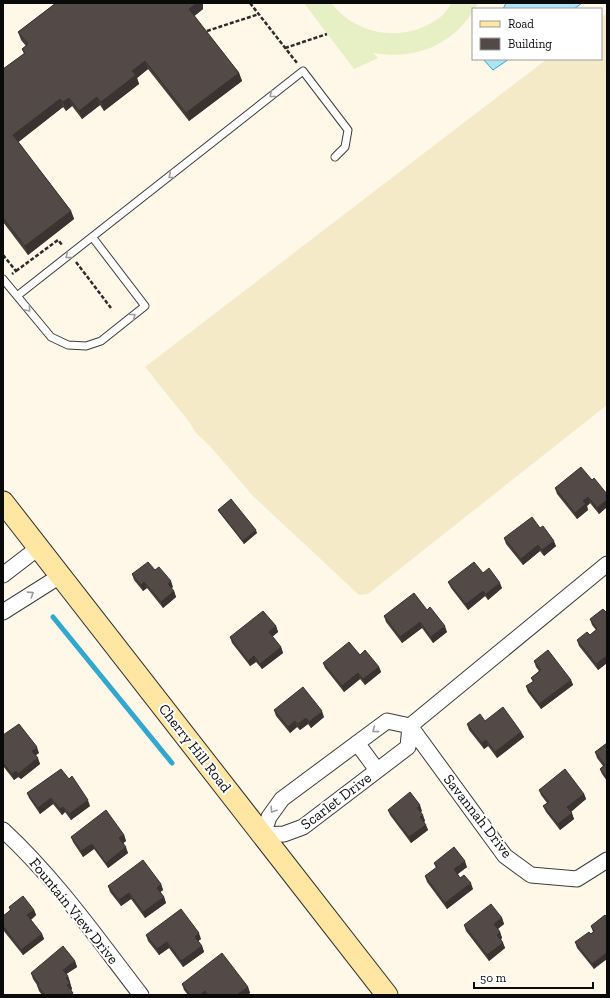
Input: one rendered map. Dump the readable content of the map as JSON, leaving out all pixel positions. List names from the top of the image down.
{
  "streets": {
    "main road": ["Cherry Hill Road"],
    "street": ["Scarlet Drive", "Savannah Drive", "Fountain View Drive"]
  },
  "crossings": [
    ["Cherry Hill Road", "Scarlet Drive"],
    ["Scarlet Drive", "Savannah Drive"]
  ],
  "legend": ["Road", "Building"],
  "scale_bar": "50 m"
}
